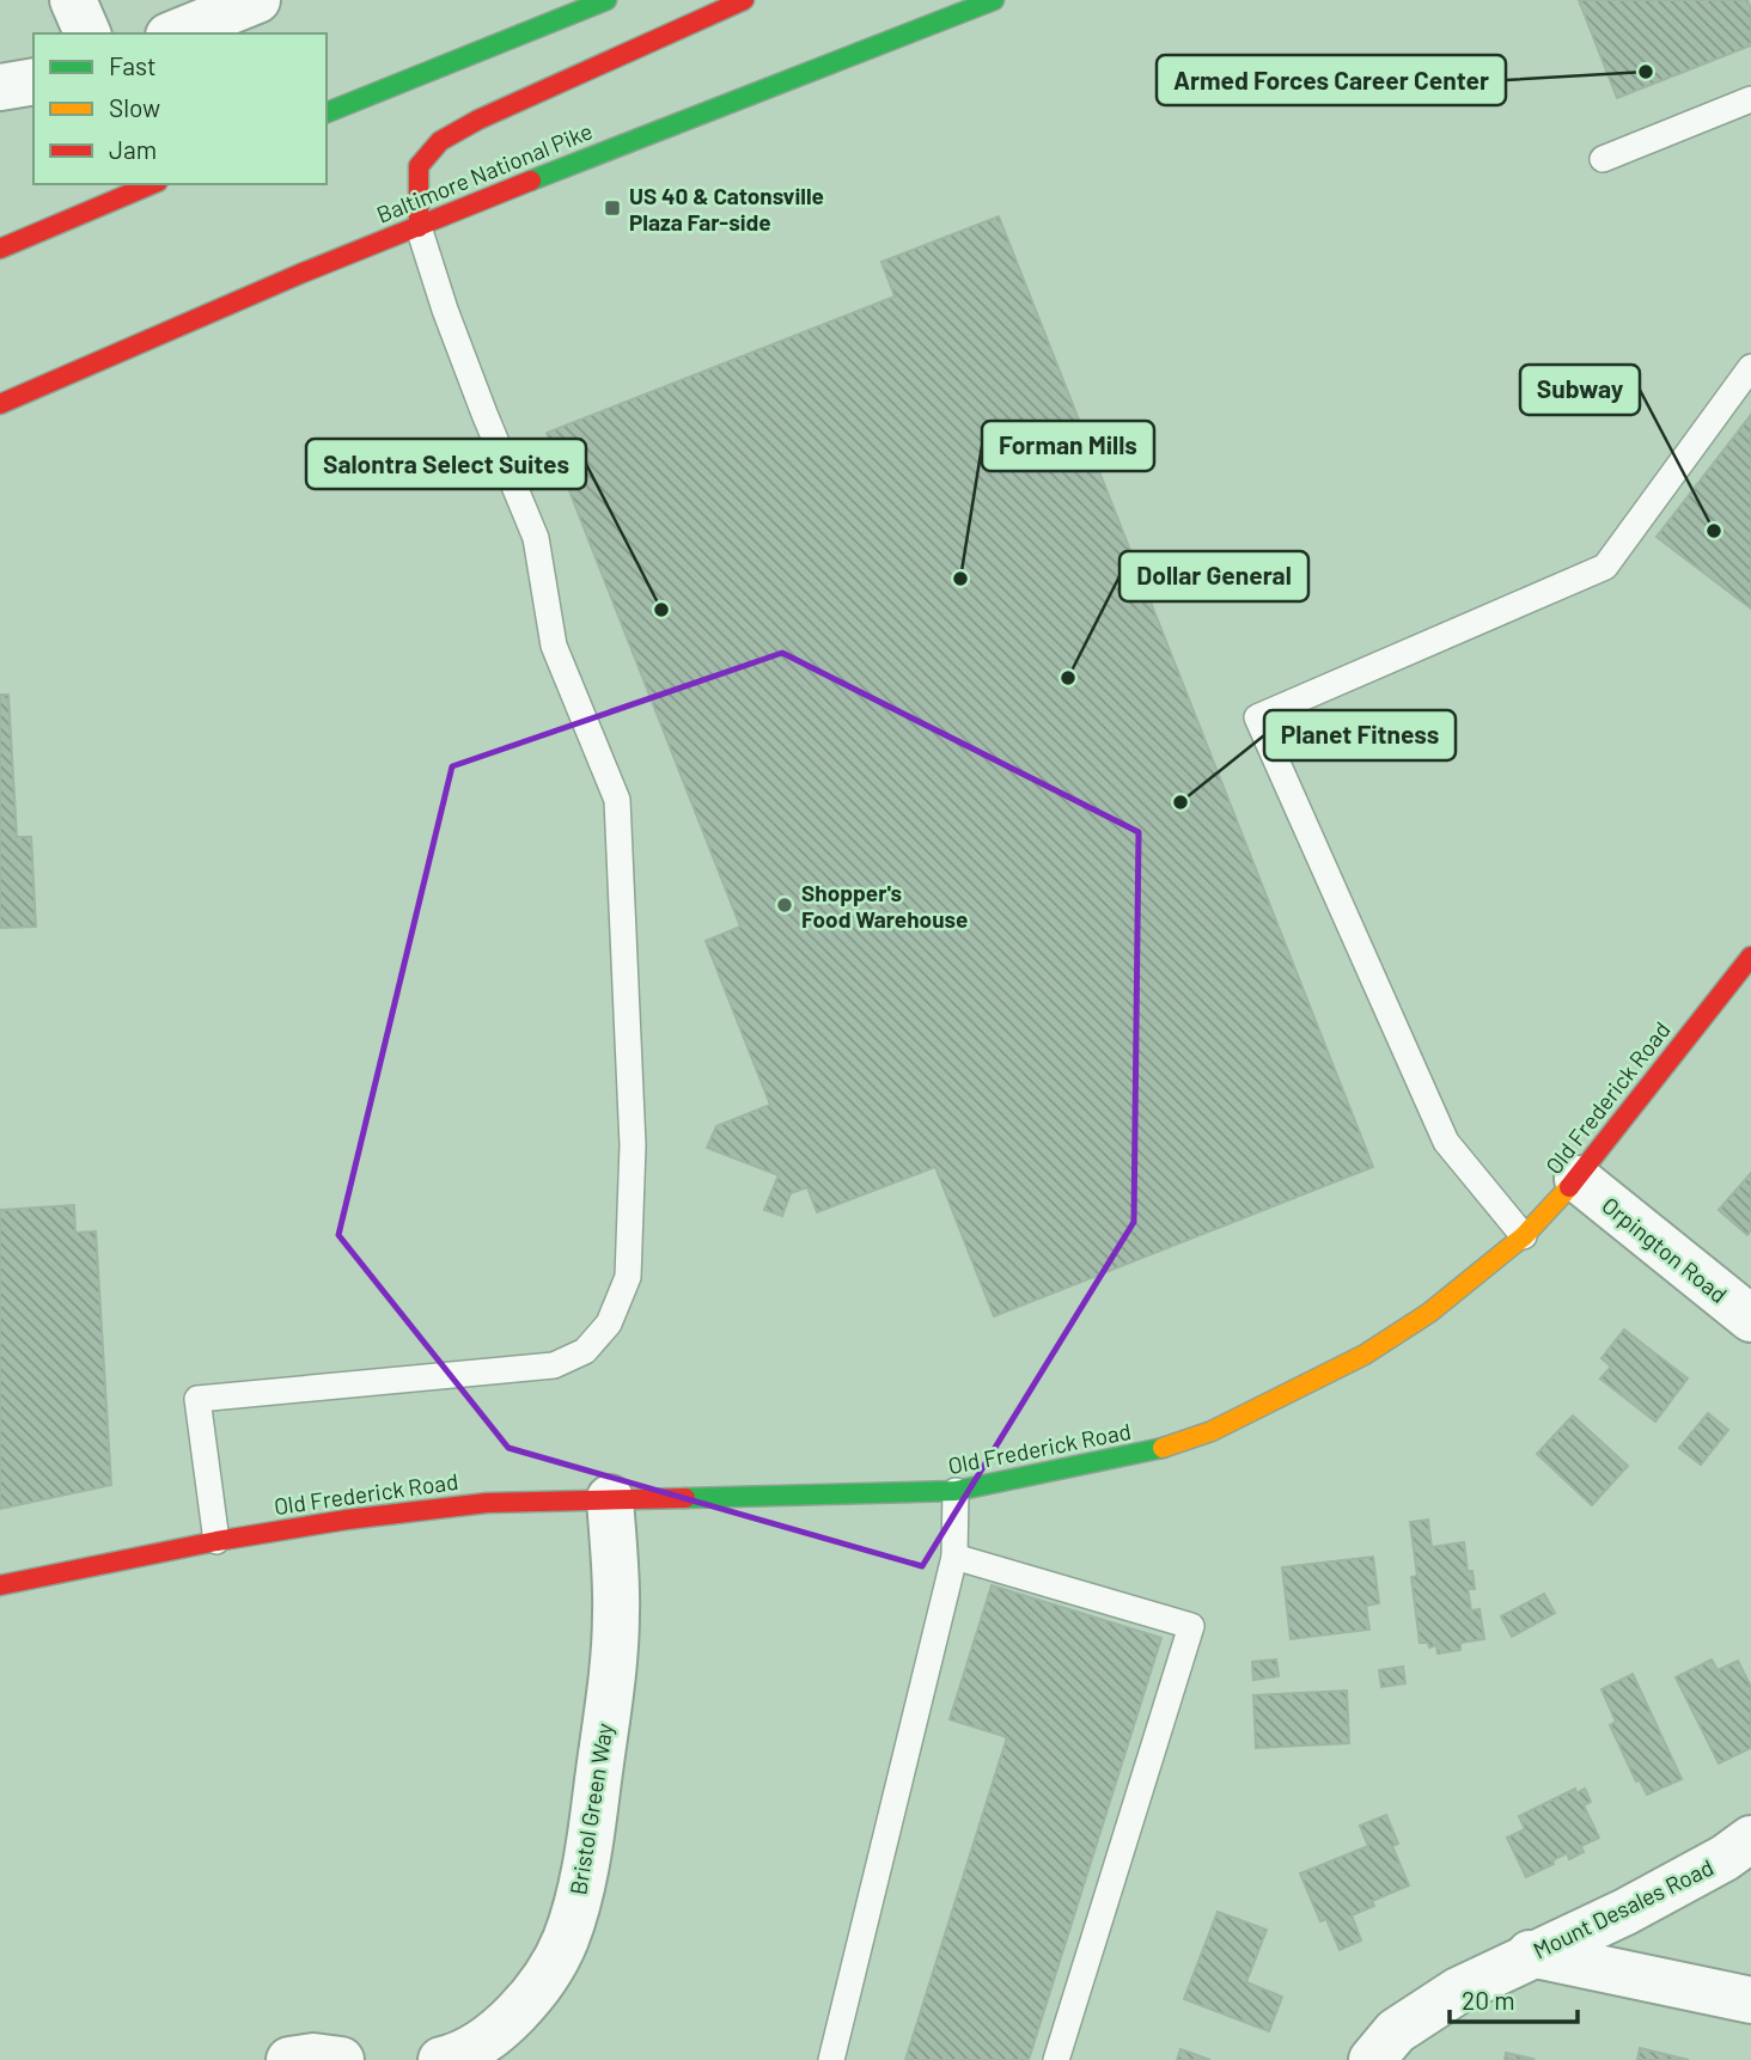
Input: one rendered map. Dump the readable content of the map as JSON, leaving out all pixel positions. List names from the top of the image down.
{
  "streets": {
    "main road": ["Baltimore National Pike", "Old Frederick Road"],
    "street": ["Orpington Road", "Bristol Green Way", "Mount Desales Road"]
  },
  "crossings": [
    ["Old Frederick Road", "Orpington Road"],
    ["Old Frederick Road", "Bristol Green Way"]
  ],
  "places": {
    "other": [
      "Armed Forces Career Center",
      "Subway",
      "Forman Mills",
      "Salontra Select Suites",
      "Dollar General",
      "Planet Fitness",
      "Shopper's Food Warehouse"
    ],
    "transit": ["US 40 & Catonsville Plaza Far-side"]
  },
  "legend": ["Fast", "Slow", "Jam"],
  "scale_bar": "20 m"
}
